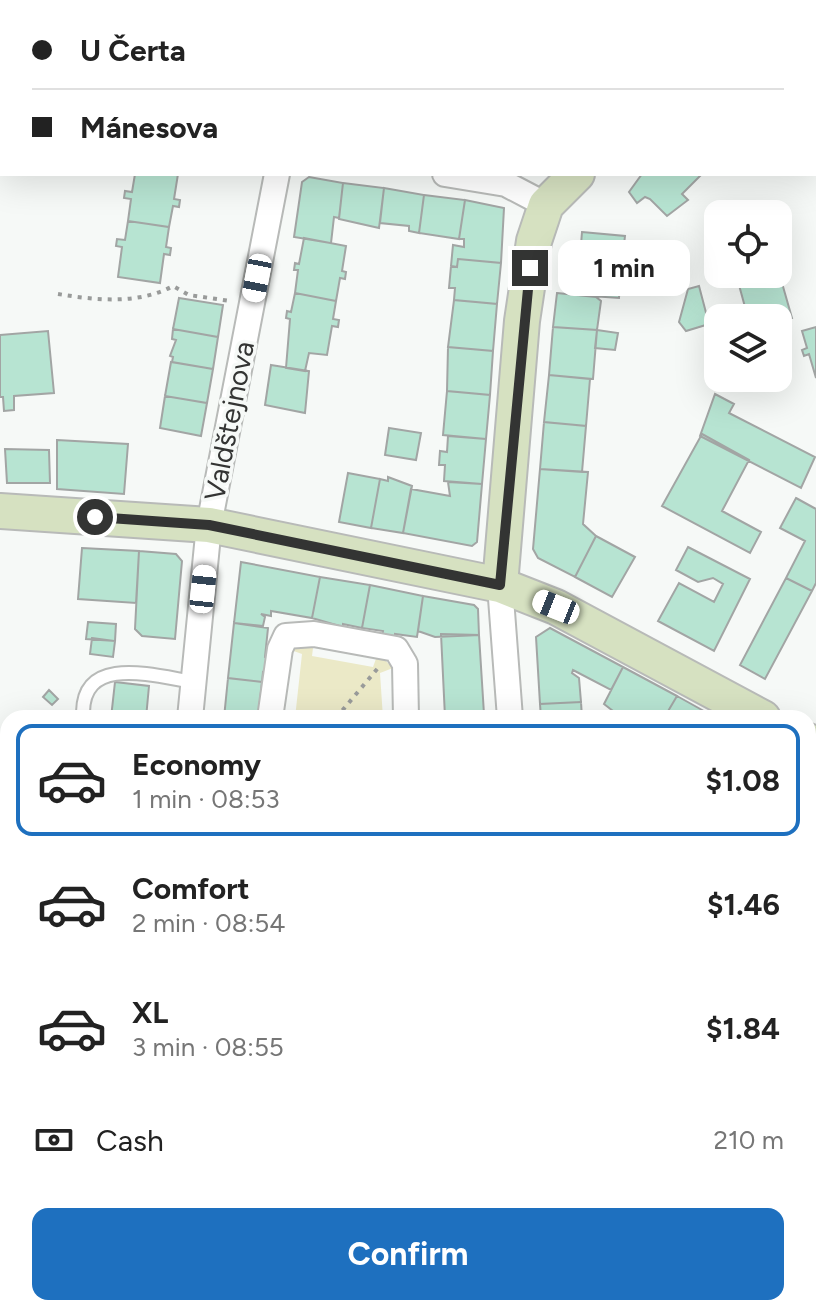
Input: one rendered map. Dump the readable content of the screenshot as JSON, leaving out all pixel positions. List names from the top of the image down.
{
  "streets": {
    "street": ["Valdštejnova"]
  },
  "page": {
    "banner": ["U Čerta", "Mánesova"],
    "bubble": "1 min",
    "list": [
      {
        "name": "Economy",
        "note": "1 min · 08:53",
        "value": "$1.08"
      },
      {
        "name": "Comfort",
        "note": "2 min · 08:54",
        "value": "$1.46"
      },
      {
        "name": "XL",
        "note": "3 min · 08:55",
        "value": "$1.84"
      }
    ],
    "pay": ["Cash", "210 m"],
    "buttons": "Confirm"
  }
}
